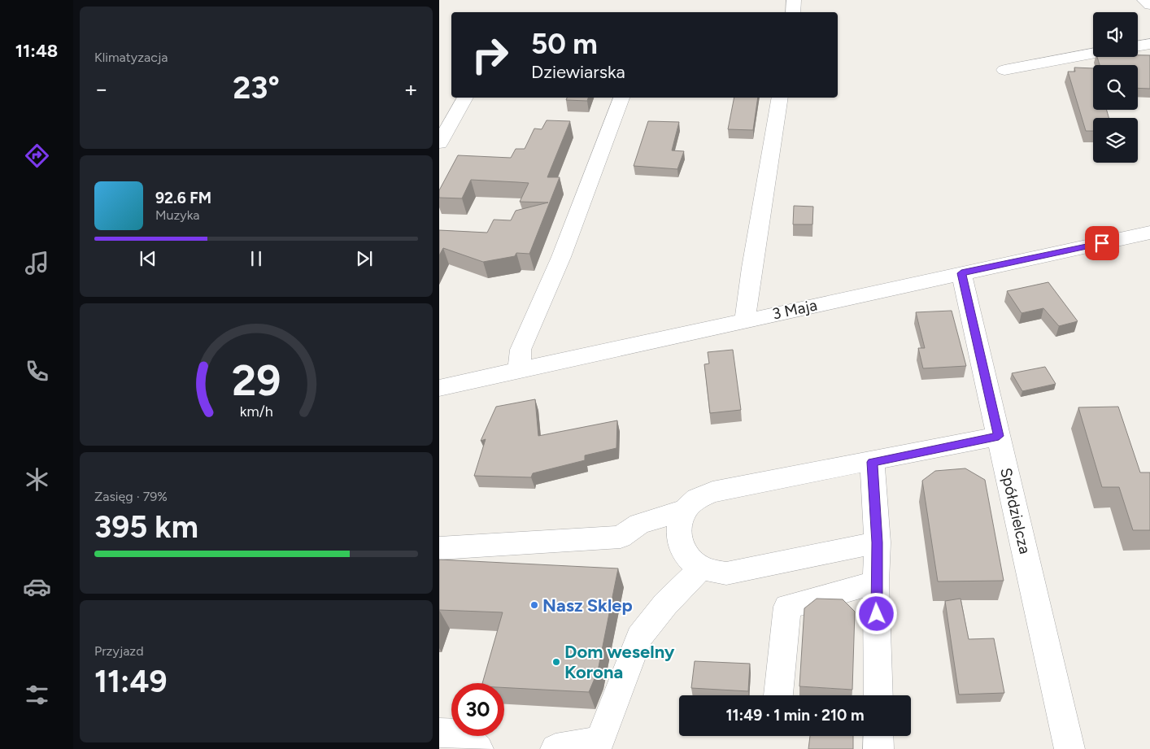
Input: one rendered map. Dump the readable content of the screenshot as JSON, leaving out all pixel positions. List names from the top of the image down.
{
  "streets": {
    "street": ["3 Maja", "Spółdzielcza"]
  },
  "crossings": [
    ["3 Maja", "Spółdzielcza"]
  ],
  "places": ["Nasz Sklep", "Dom weselny Korona"],
  "page": {
    "tabs": "11:48",
    "tile": [
      "Klimatyzacja",
      ["Zasięg · 79%", "395 km"],
      ["Przyjazd", "11:49"]
    ],
    "turn": ["50 m", "Dziewiarska"],
    "heat": ["−", "23°", "+"],
    "song": ["92.6 FM", "Muzyka"],
    "limit": "30",
    "trip": "11:49 · 1 min · 210 m",
    "gauge": ["29", "km/h"]
  }
}
